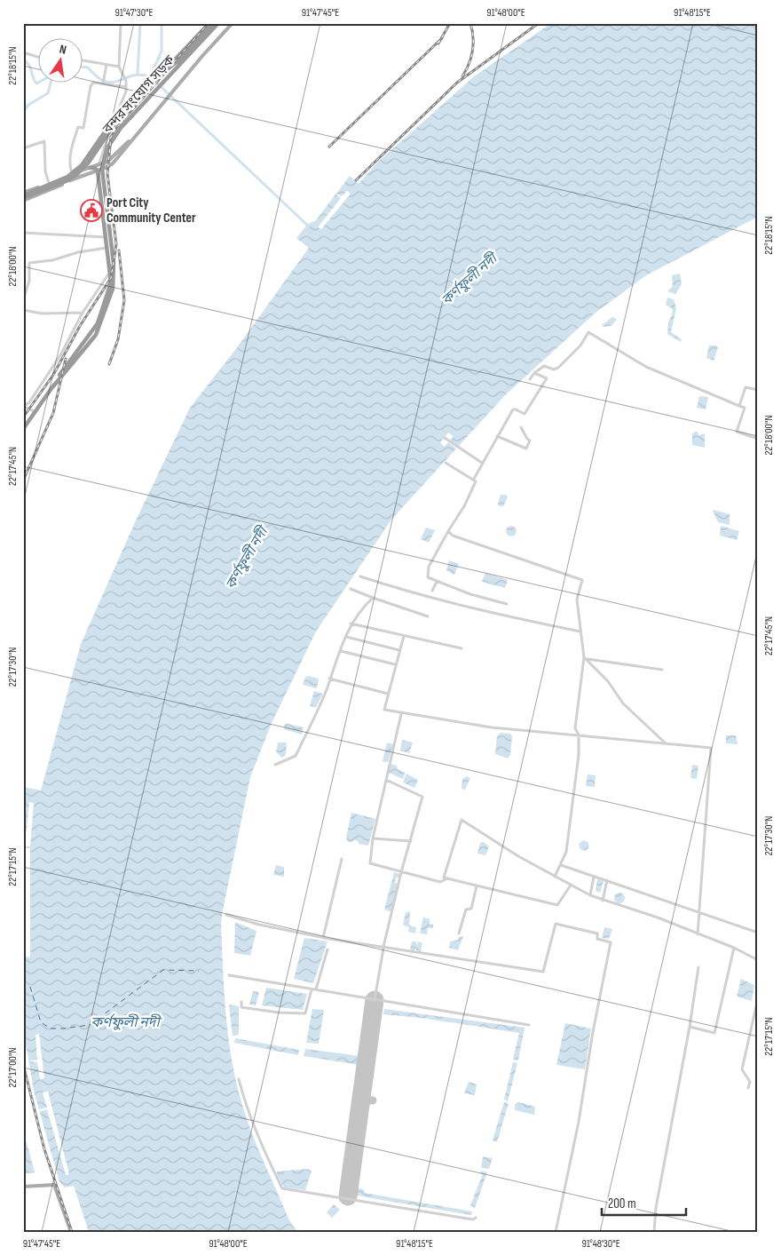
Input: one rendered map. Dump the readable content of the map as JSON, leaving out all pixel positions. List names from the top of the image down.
{
  "streets": {
    "highway": ["বন্দর সংযোগ সড়ক"]
  },
  "water": ["কর্ণফুলী নদী"],
  "places": {
    "public building": ["Port City Community Center"]
  },
  "scale_bar": "200 m",
  "north": "top",
  "coordinates": [
    "91°47'30\"E",
    "91°47'45\"E",
    "91°48'00\"E",
    "91°48'15\"E",
    "22°18'15\"N",
    "22°18'00\"N",
    "22°17'45\"N",
    "22°17'30\"N",
    "22°17'15\"N",
    "22°17'00\"N",
    "91°48'30\"E"
  ]
}
